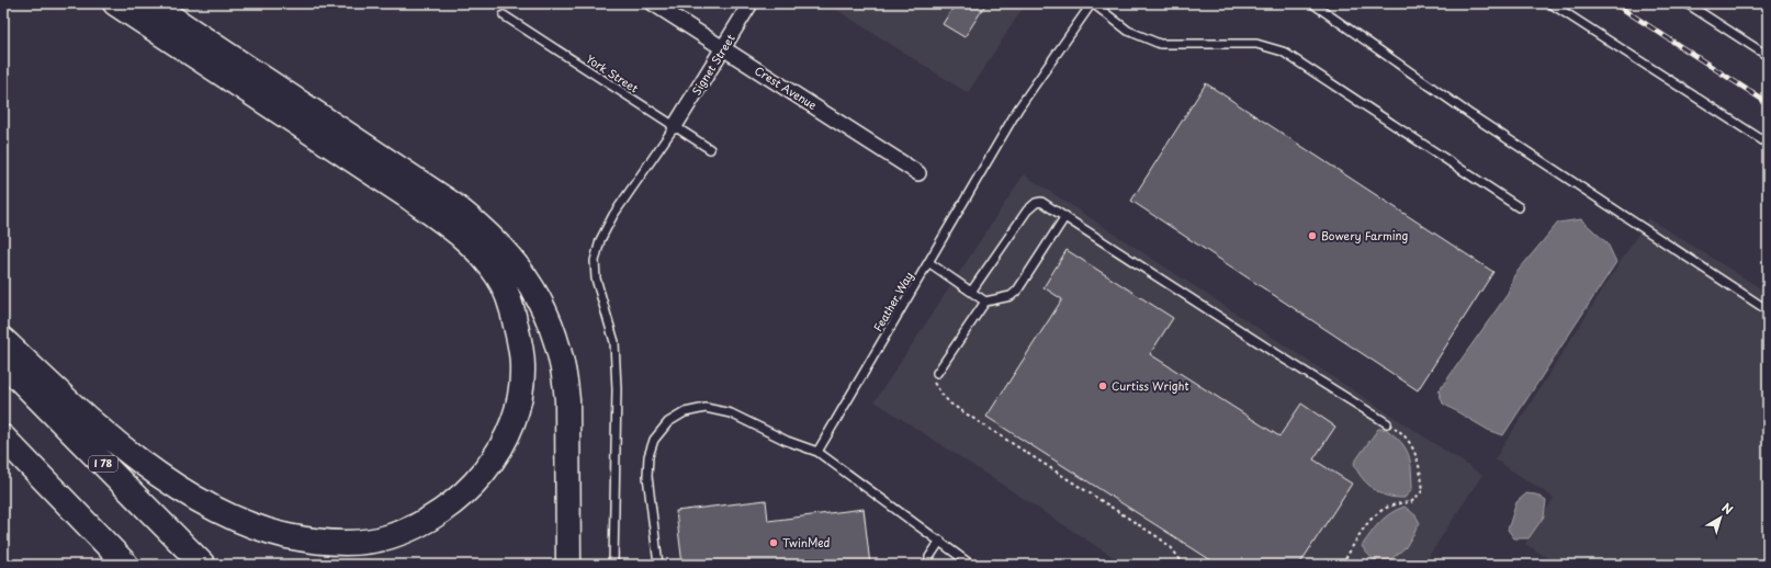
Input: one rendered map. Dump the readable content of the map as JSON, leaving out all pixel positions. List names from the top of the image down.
{
  "streets": {
    "highway": ["I 78"],
    "street": ["Signet Street", "Crest Avenue"],
    "lane": ["York Street", "Feather Way"]
  },
  "crossings": [
    ["Signet Street", "York Street"],
    ["Signet Street", "Crest Avenue"]
  ],
  "places": ["Bowery Farming", "Curtiss Wright", "TwinMed"],
  "north": "top right"
}
